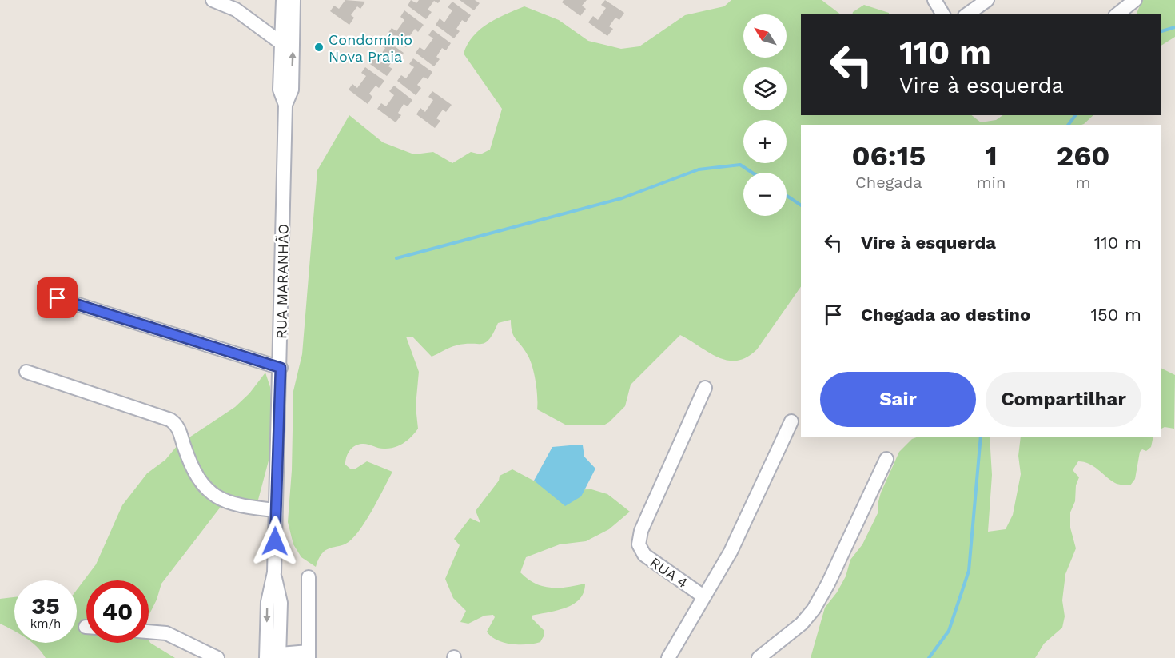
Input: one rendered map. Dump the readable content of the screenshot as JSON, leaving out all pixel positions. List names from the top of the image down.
{
  "streets": {
    "street": ["RUA MARANHÃO", "RUA 4"]
  },
  "places": ["Condomínio Nova Praia"],
  "north": "top left",
  "page": {
    "map_buttons": ["+", "−"],
    "turn": ["110 m", "Vire à esquerda"],
    "eta": [
      "06:15",
      "Chegada",
      "1",
      "min",
      "260",
      "m"
    ],
    "list": [
      {
        "name": "Vire à esquerda",
        "value": "110 m"
      },
      {
        "name": "Chegada ao destino",
        "value": "150 m"
      }
    ],
    "buttons": ["Sair", "Compartilhar"],
    "speed": "35 km/h",
    "limit": "40"
  }
}
